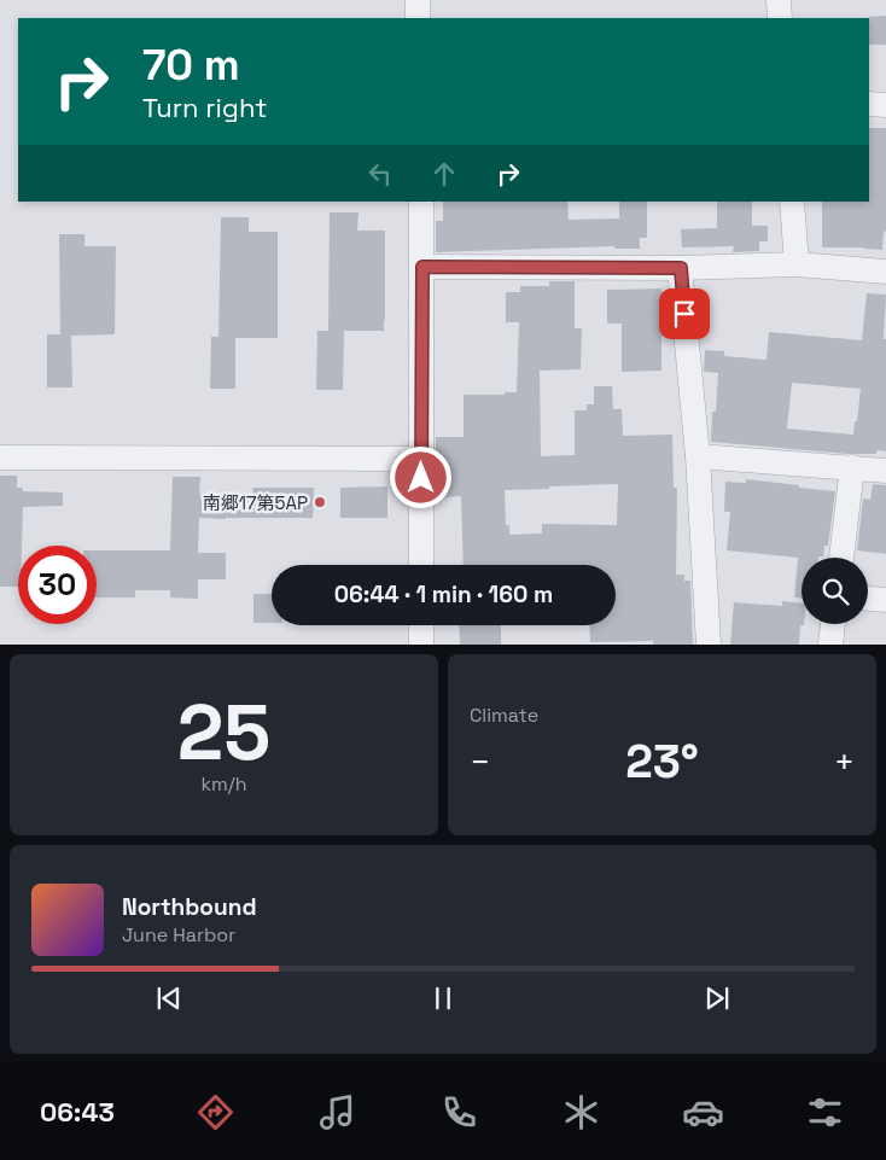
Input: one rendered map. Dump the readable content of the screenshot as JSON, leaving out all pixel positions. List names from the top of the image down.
{
  "places": ["南郷17第5AP"],
  "page": {
    "turn": ["70 m", "Turn right"],
    "limit": "30",
    "trip": "06:44 · 1 min · 160 m",
    "tile": [
      ["25", "km/h"],
      "Climate"
    ],
    "heat": ["−", "23°", "+"],
    "song": ["Northbound", "June Harbor"],
    "tabs": "06:43"
  }
}
